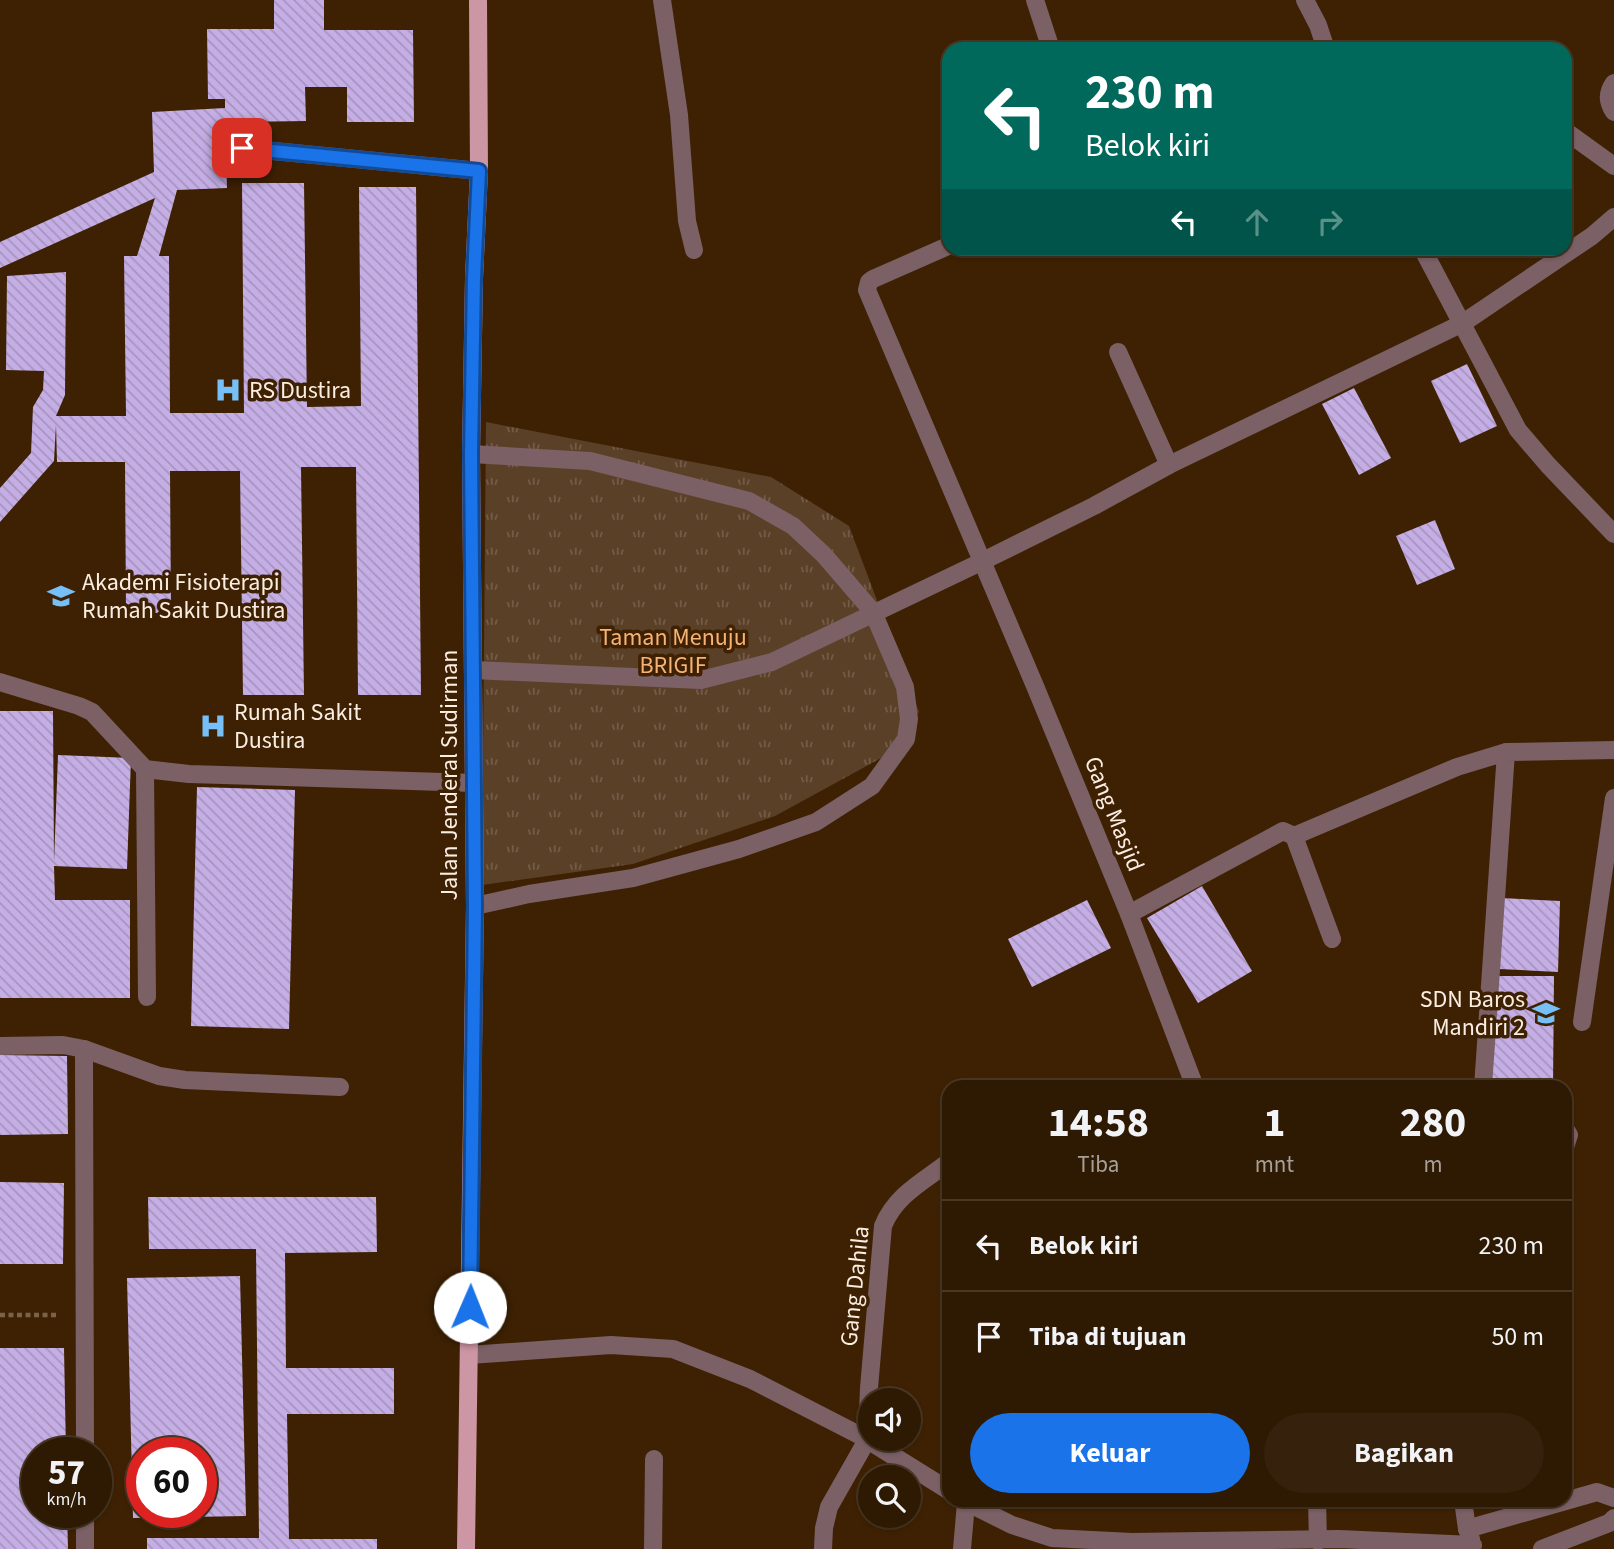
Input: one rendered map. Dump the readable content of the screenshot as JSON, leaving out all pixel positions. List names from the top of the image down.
{
  "streets": {
    "main road": ["Jalan Jenderal Sudirman"],
    "street": ["Gang Masjid", "Gang Dahila"]
  },
  "parks": ["Taman Menuju BRIGIF"],
  "places": {
    "hospital": ["RS Dustira", "Rumah Sakit Dustira"],
    "school or university": ["Akademi Fisioterapi Rumah Sakit Dustira", "SDN Baros Mandiri 2"]
  },
  "page": {
    "turn": ["230 m", "Belok kiri"],
    "eta": [
      "14:58",
      "Tiba",
      "1",
      "mnt",
      "280",
      "m"
    ],
    "list": [
      {
        "name": "Belok kiri",
        "value": "230 m"
      },
      {
        "name": "Tiba di tujuan",
        "value": "50 m"
      }
    ],
    "buttons": ["Keluar", "Bagikan"],
    "speed": "57 km/h",
    "limit": "60"
  }
}
